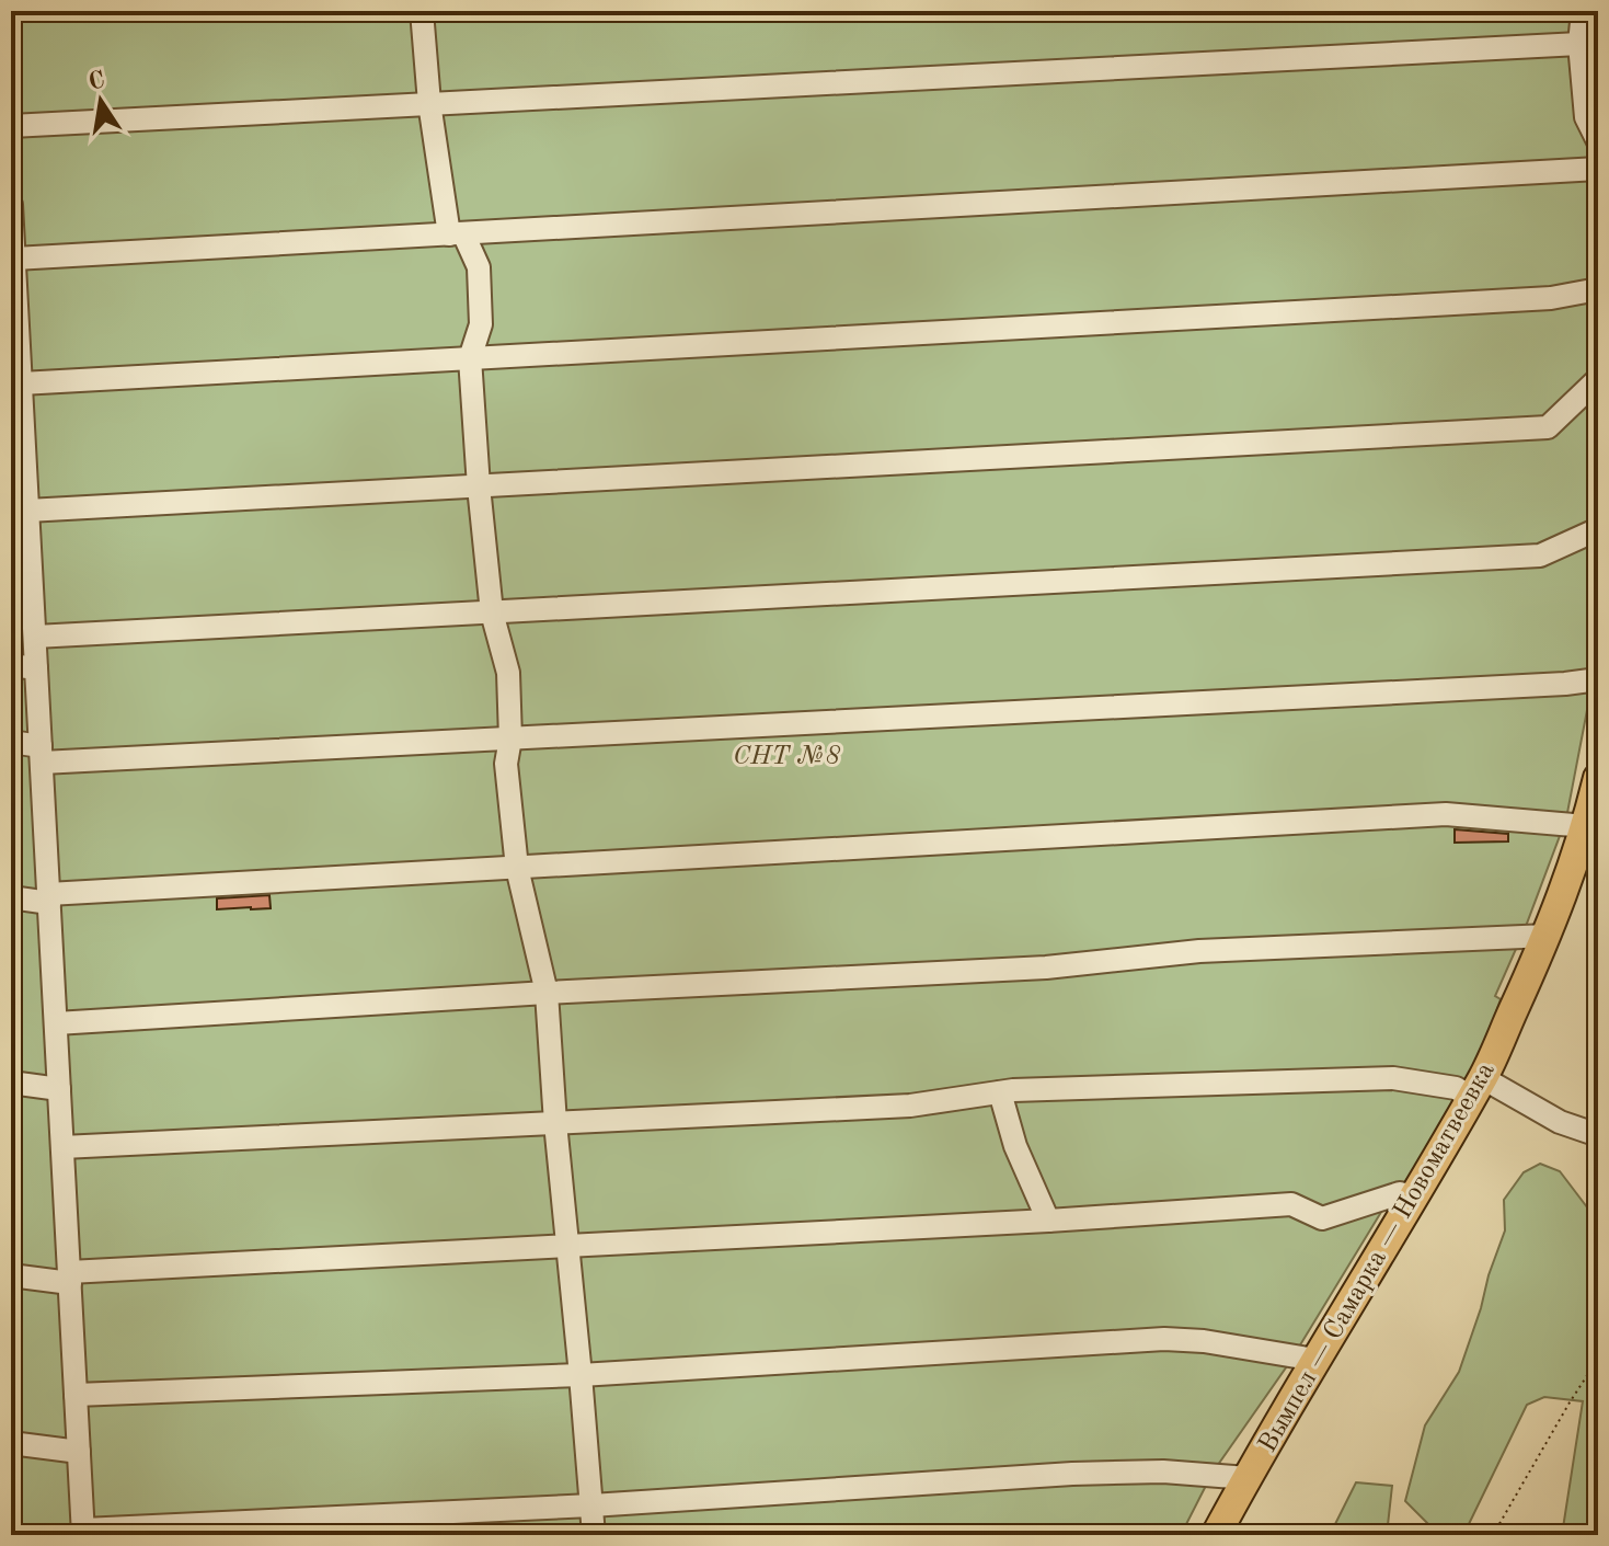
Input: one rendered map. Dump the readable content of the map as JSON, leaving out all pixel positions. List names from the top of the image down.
{
  "streets": {
    "main road": ["Вымпел — Самарка — Новоматвеевка"]
  },
  "parks": ["СНТ №8"],
  "north": "top"
}
